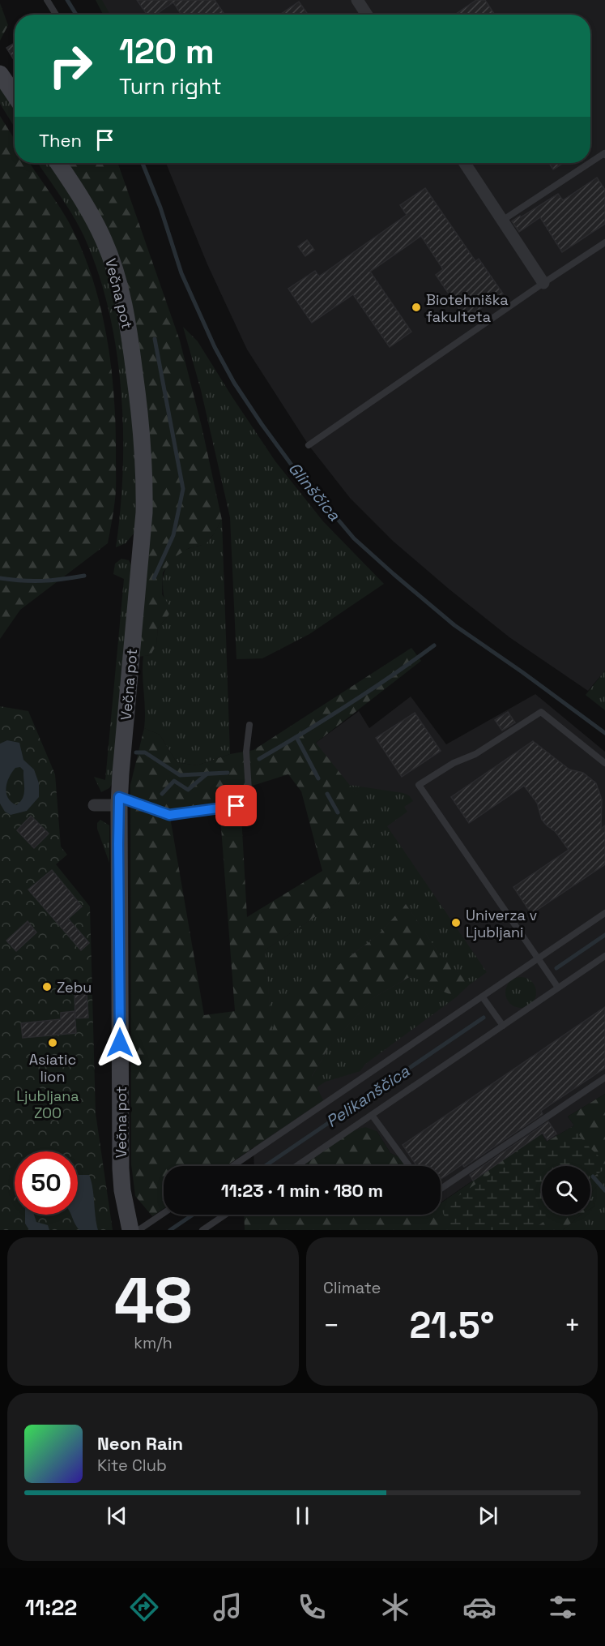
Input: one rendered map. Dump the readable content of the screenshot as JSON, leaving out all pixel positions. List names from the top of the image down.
{
  "streets": {
    "main road": ["Večna pot"]
  },
  "water": ["Glinščica", "Pelikanščica"],
  "parks": ["Ljubljana ZOO"],
  "places": [
    "Biotehniška fakulteta",
    "Univerza v Ljubljani",
    "Zebu",
    "Asiatic lion"
  ],
  "page": {
    "turn": ["120 m", "Turn right"],
    "then": "Then",
    "limit": "50",
    "trip": "11:23 · 1 min · 180 m",
    "tile": [
      ["48", "km/h"],
      "Climate"
    ],
    "heat": ["−", "21.5°", "+"],
    "song": ["Neon Rain", "Kite Club"],
    "tabs": "11:22"
  }
}
